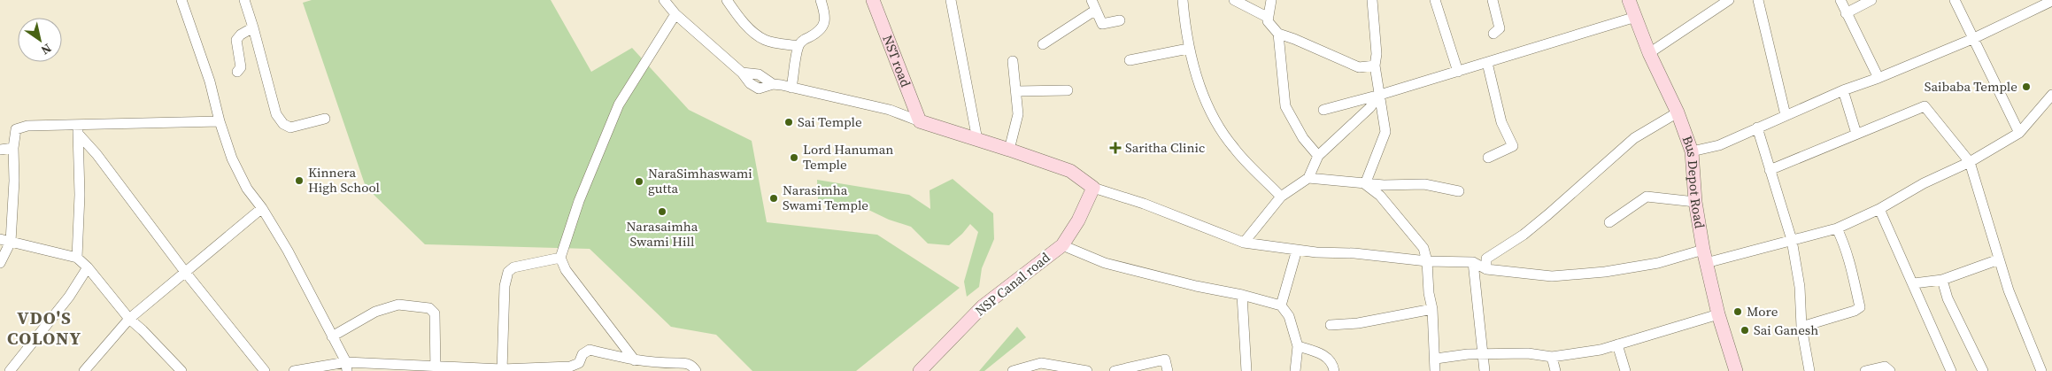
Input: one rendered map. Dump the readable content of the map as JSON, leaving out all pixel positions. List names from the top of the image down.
{
  "streets": {
    "street": ["NST road", "Bus Depot Road", "NSP Canal road"]
  },
  "districts": ["VDO'S COLONY"],
  "places": {
    "other": [
      "Saibaba Temple",
      "Sai Temple",
      "Lord Hanuman Temple",
      "Kinnera High School",
      "NaraSimhaswami gutta",
      "Narasimha Swami Temple",
      "Narasaimha Swami Hill",
      "More",
      "Sai Ganesh"
    ],
    "health": ["Saritha Clinic"]
  },
  "north": "bottom right"
}
